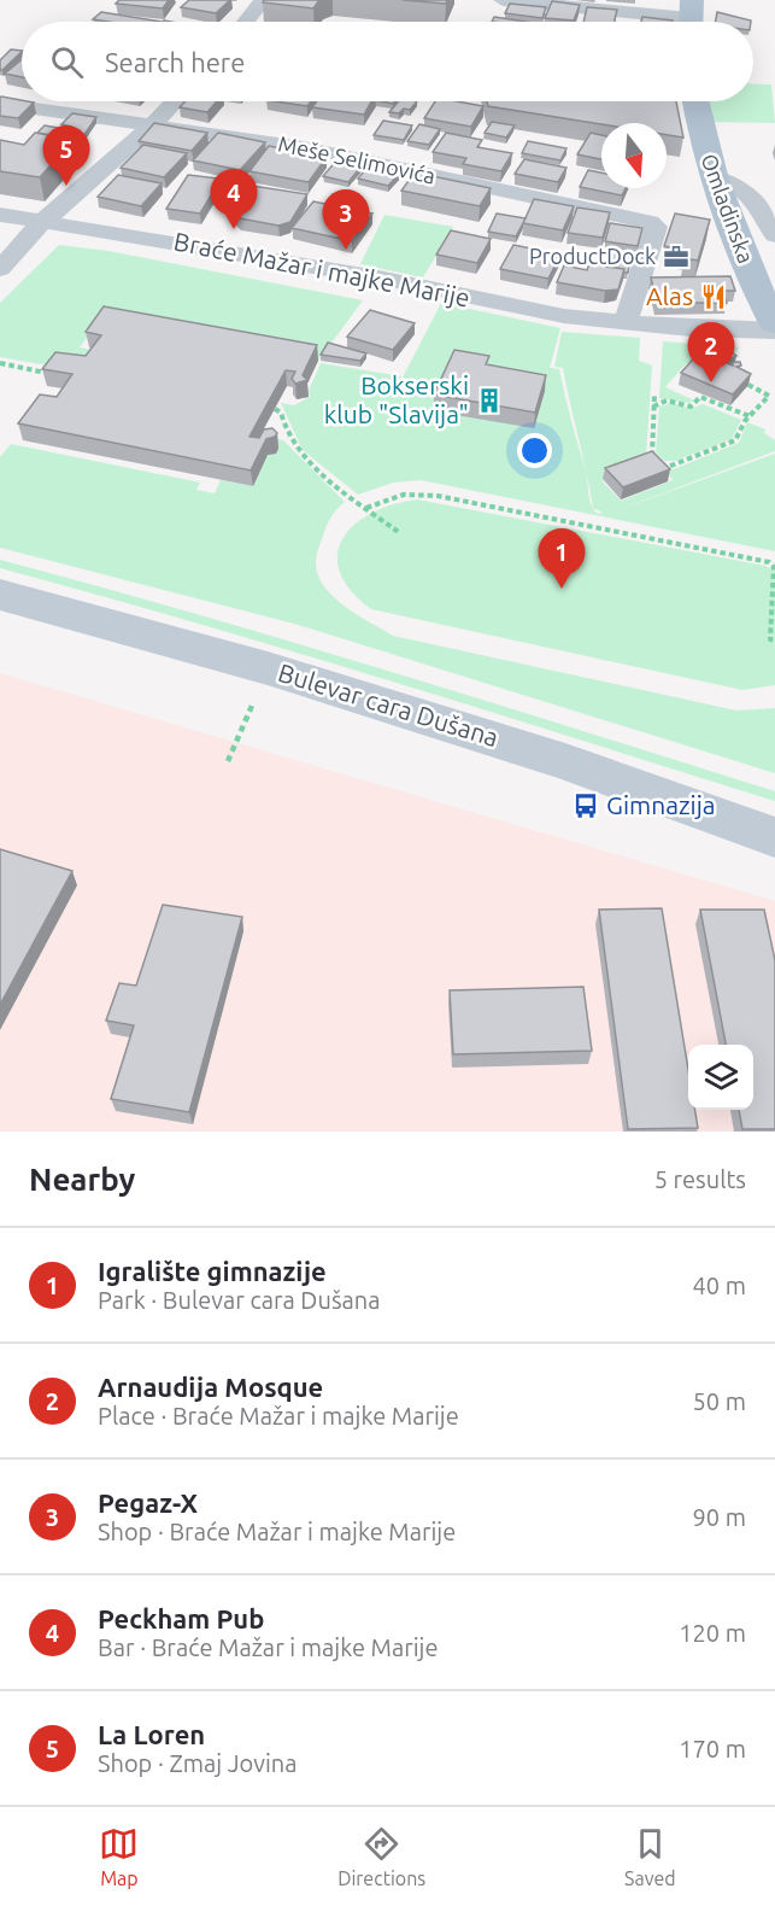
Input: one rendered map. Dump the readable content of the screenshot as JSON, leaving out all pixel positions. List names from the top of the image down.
{
  "streets": {
    "main road": ["Omladinska", "Bulevar cara Dušana"],
    "street": ["Meše Selimovića", "Braće Mažar i majke Marije"]
  },
  "crossings": [
    ["Meše Selimovića", "Braće Mažar i majke Marije"]
  ],
  "places": {
    "office": ["ProductDock"],
    "restaurant": ["Alas"],
    "building": ["Bokserski klub \"Slavija\""],
    "bus stop": ["Gimnazija"]
  },
  "north": "bottom",
  "page": {
    "search": "Search here",
    "pins": [
      "5",
      "4",
      "3",
      "2",
      "1"
    ],
    "heading": ["Nearby", "5 results"],
    "list": [
      {
        "mark": "1",
        "name": "Igralište gimnazije",
        "note": "Park · Bulevar cara Dušana",
        "value": "40 m"
      },
      {
        "mark": "2",
        "name": "Arnaudija Mosque",
        "note": "Place · Braće Mažar i majke Marije",
        "value": "50 m"
      },
      {
        "mark": "3",
        "name": "Pegaz-X",
        "note": "Shop · Braće Mažar i majke Marije",
        "value": "90 m"
      },
      {
        "mark": "4",
        "name": "Peckham Pub",
        "note": "Bar · Braće Mažar i majke Marije",
        "value": "120 m"
      },
      {
        "mark": "5",
        "name": "La Loren",
        "note": "Shop · Zmaj Jovina",
        "value": "170 m"
      }
    ],
    "nav": ["Map", "Directions", "Saved"]
  }
}
